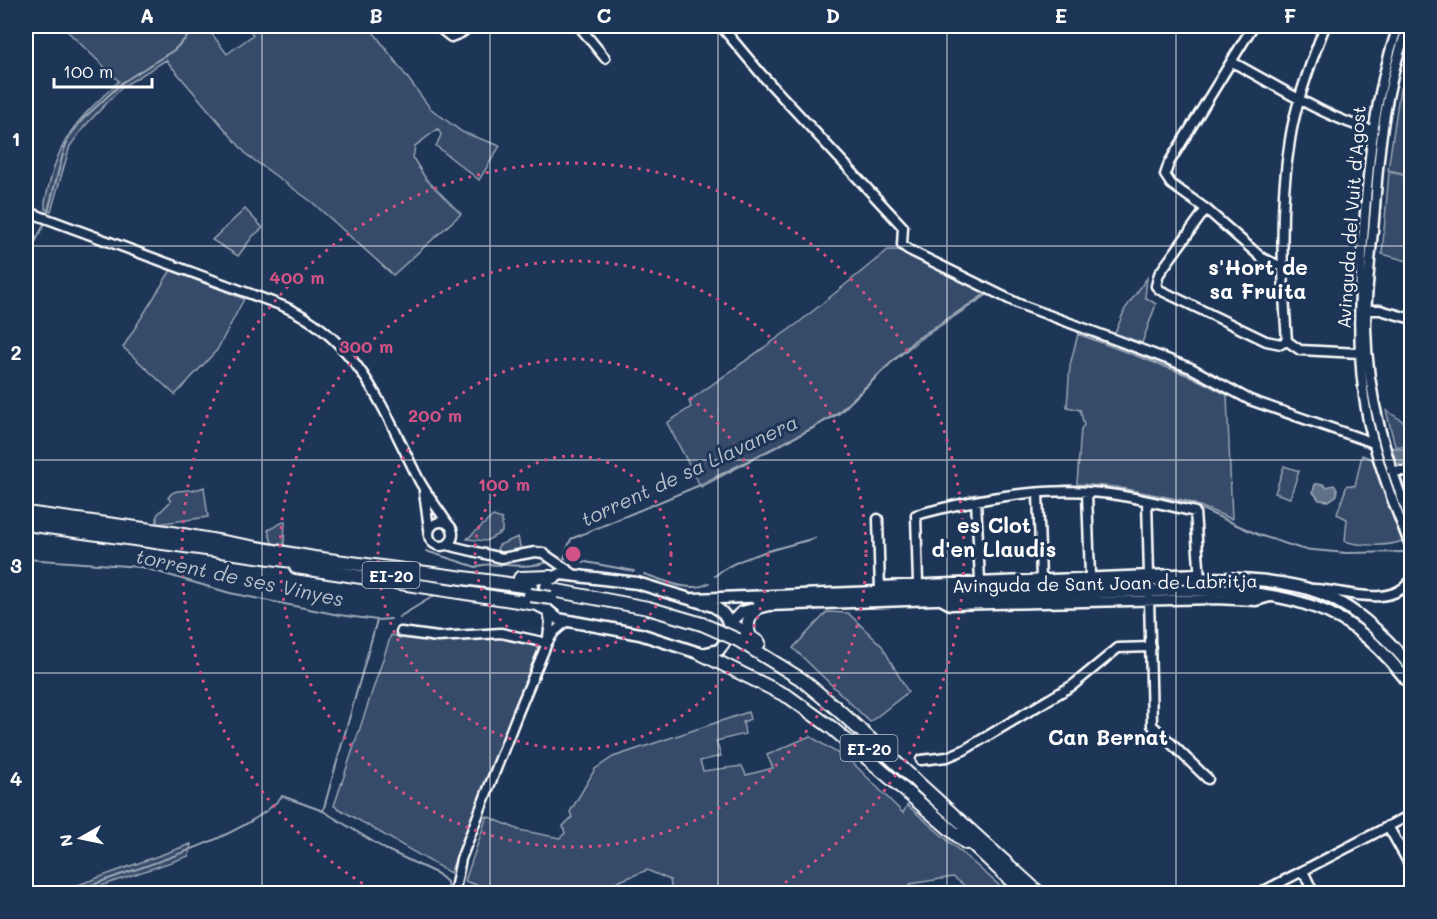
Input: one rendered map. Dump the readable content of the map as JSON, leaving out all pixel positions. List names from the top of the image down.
{
  "streets": {
    "highway": ["EI-20"],
    "main road": ["Avinguda de Sant Joan de Labritja"],
    "street": ["Avinguda del Vuit d'Agost"]
  },
  "districts": ["s'Hort de sa Fruita", "es Clot d'en Llaudis", "Can Bernat"],
  "water": ["torrent de sa Llavanera", "torrent de ses Vinyes"],
  "scale_bar": "100 m",
  "north": "left",
  "grid": {
    "columns": [
      "A",
      "B",
      "C",
      "D",
      "E",
      "F"
    ],
    "rows": [
      "1",
      "2",
      "3",
      "4"
    ]
  },
  "rings": [
    "400 m",
    "300 m",
    "200 m",
    "100 m"
  ]
}
